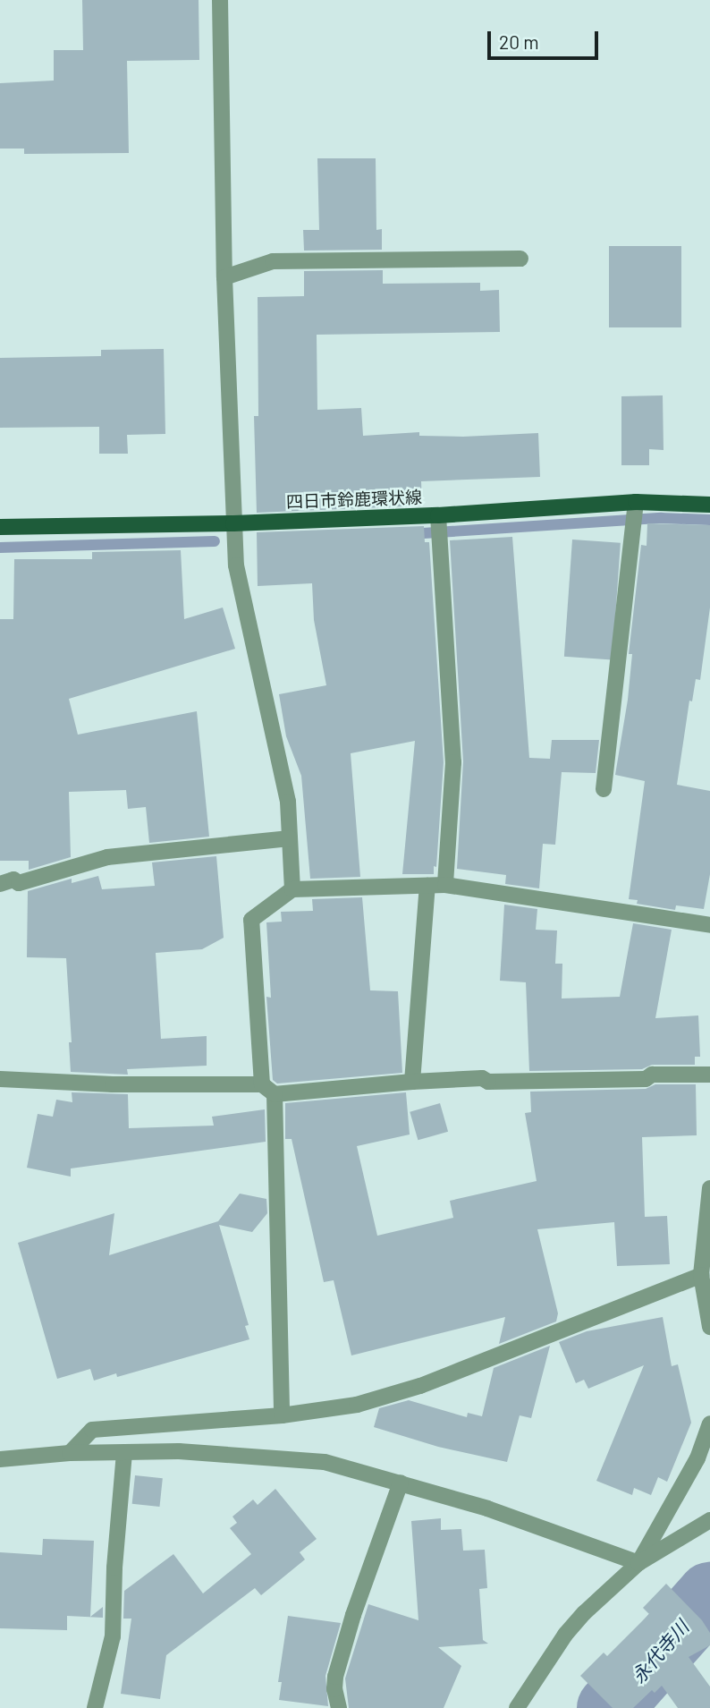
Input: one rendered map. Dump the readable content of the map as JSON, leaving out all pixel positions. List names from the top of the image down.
{
  "streets": {
    "main road": ["四日市鈴鹿環状線"]
  },
  "water": ["永代寺川"],
  "scale_bar": "20 m"
}
